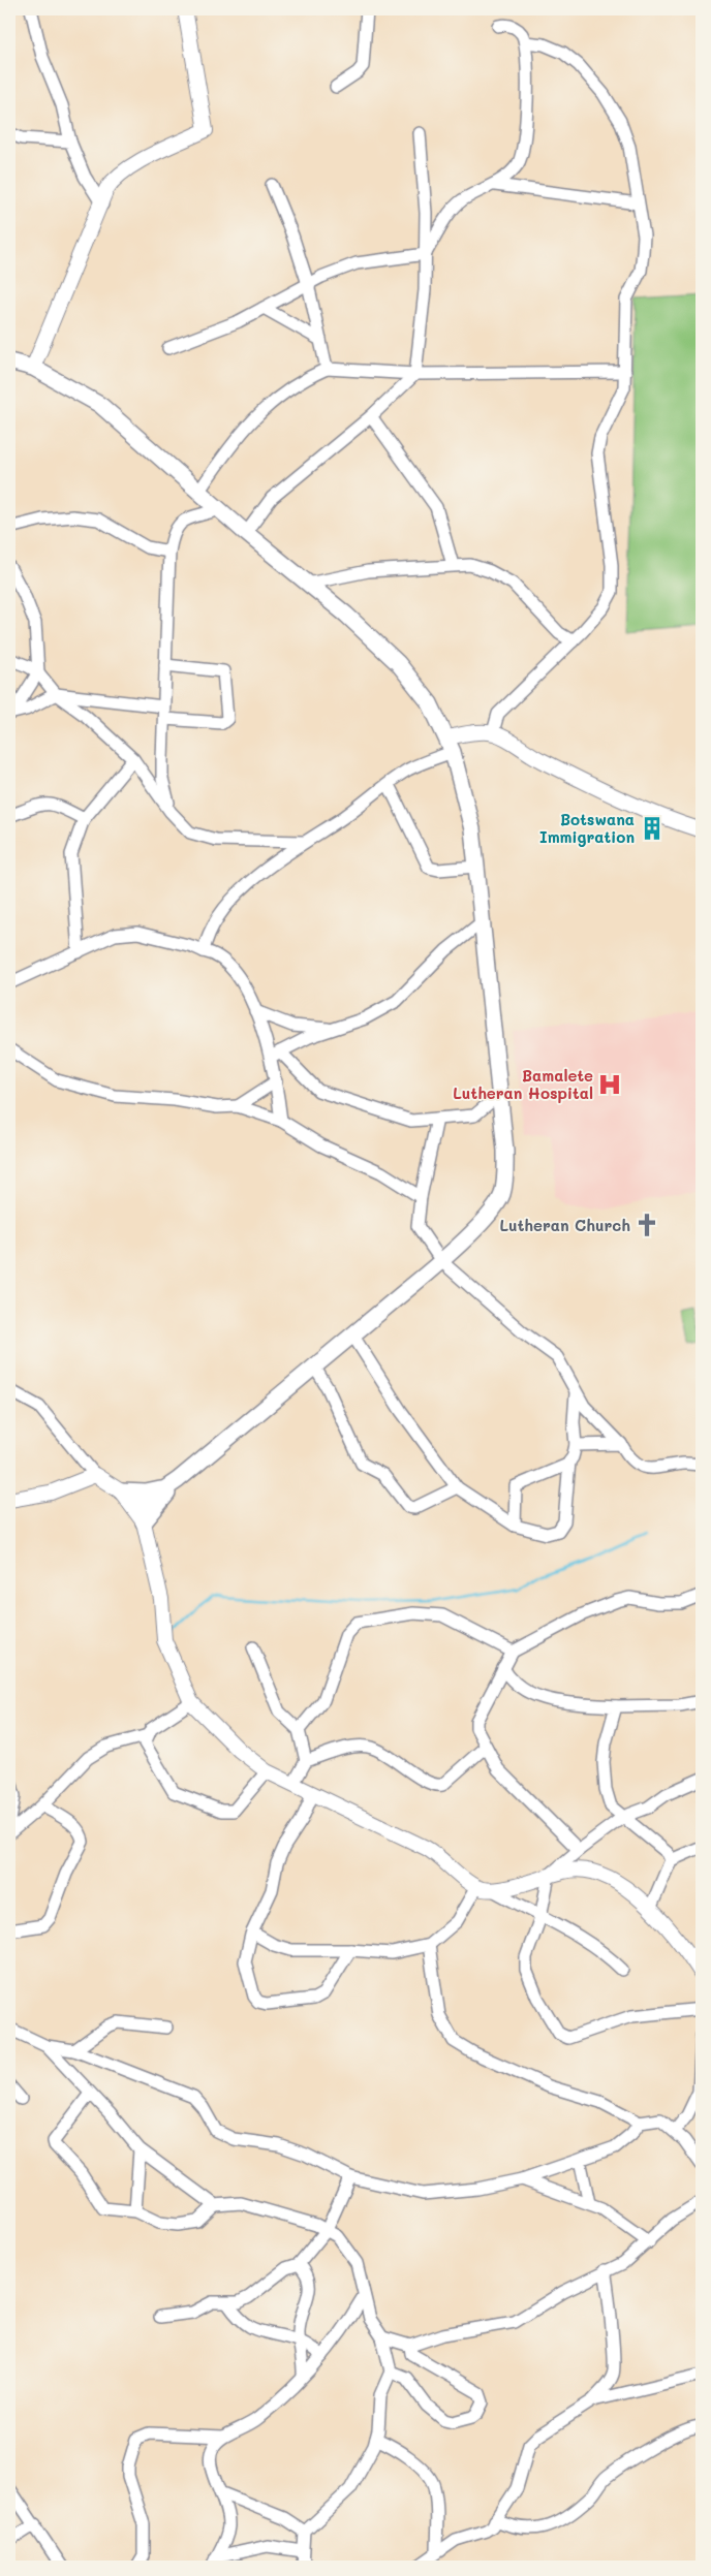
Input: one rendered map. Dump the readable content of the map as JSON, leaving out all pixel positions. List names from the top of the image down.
{
  "places": {
    "building": ["Botswana Immigration"],
    "hospital": ["Bamalete Lutheran Hospital"],
    "church": ["Lutheran Church"]
  }
}
